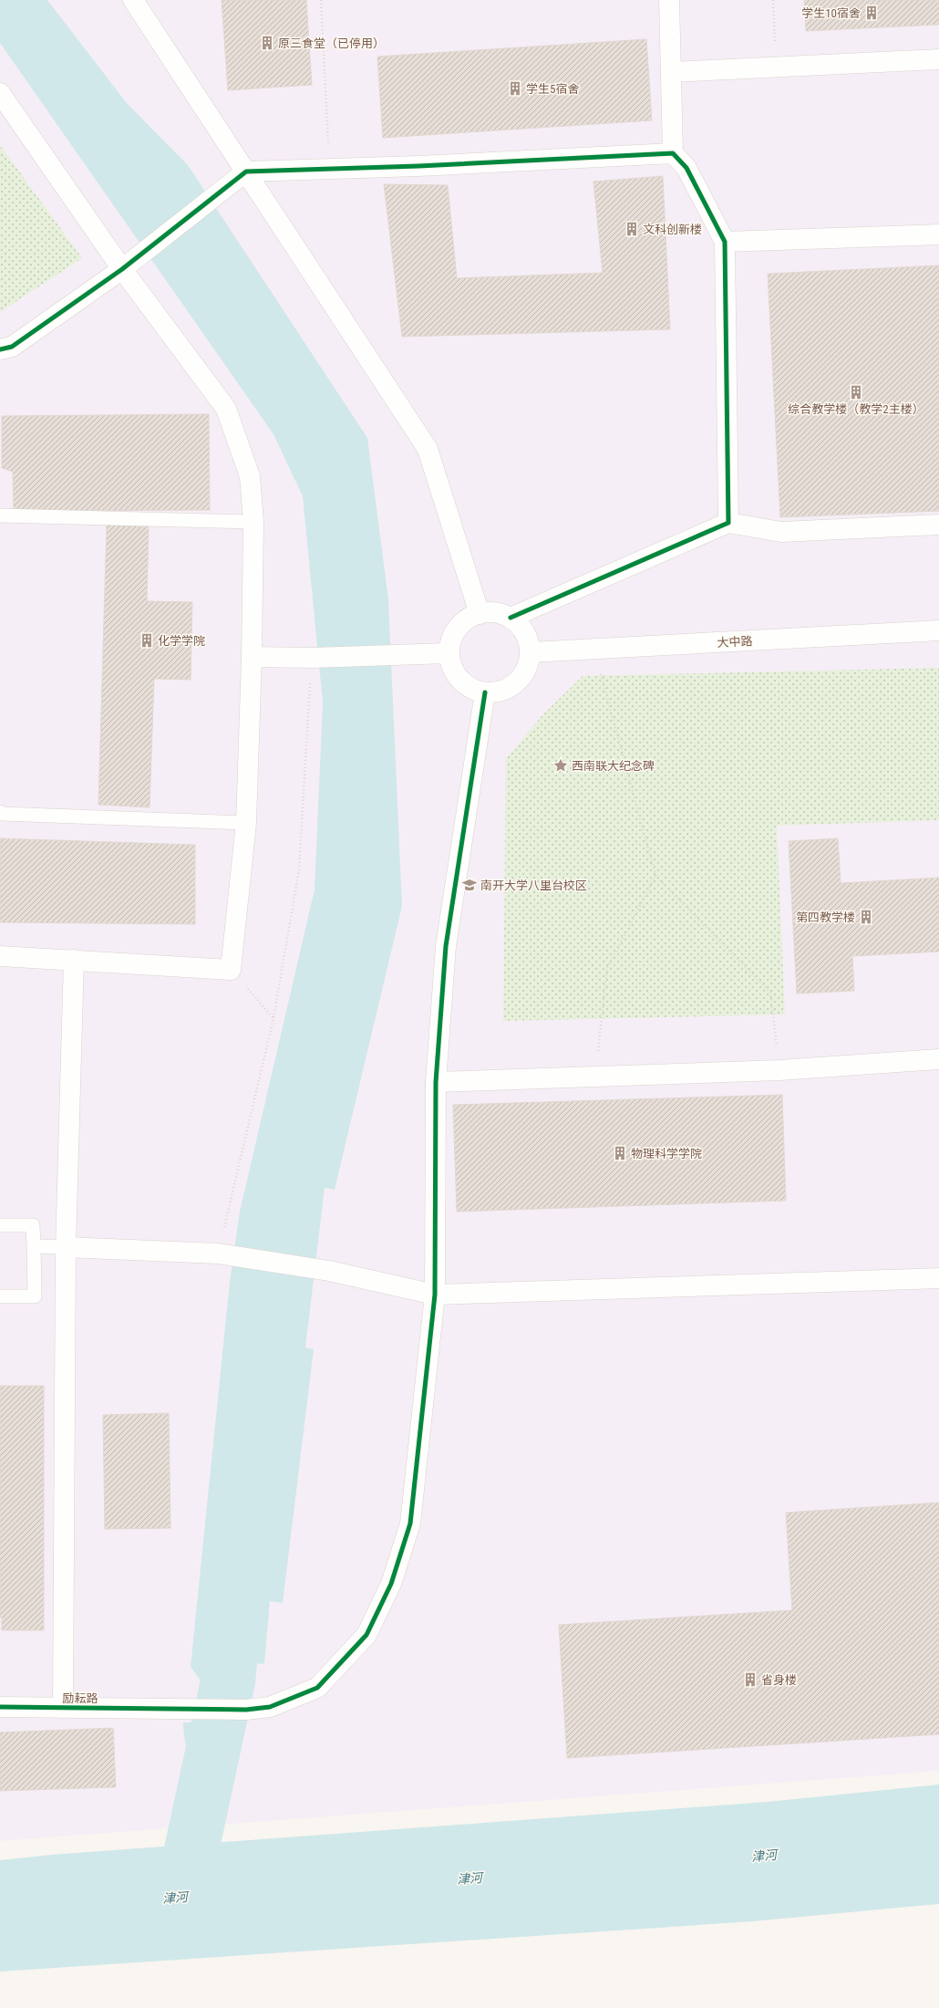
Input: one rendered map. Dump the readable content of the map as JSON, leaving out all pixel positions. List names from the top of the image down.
{
  "streets": {
    "street": ["大中路", "励耘路"]
  },
  "crossings": [
    ["大中路", "励耘路"]
  ],
  "water": ["津河"],
  "places": {
    "building": [
      "学生10宿舍",
      "原三食堂（已停用）",
      "学生5宿舍",
      "文科创新楼",
      "综合教学楼（教学2主楼）",
      "化学学院",
      "第四教学楼",
      "物理科学学院",
      "省身楼"
    ],
    "place": ["西南联大纪念碑"],
    "school or university": ["南开大学八里台校区"]
  }
}
